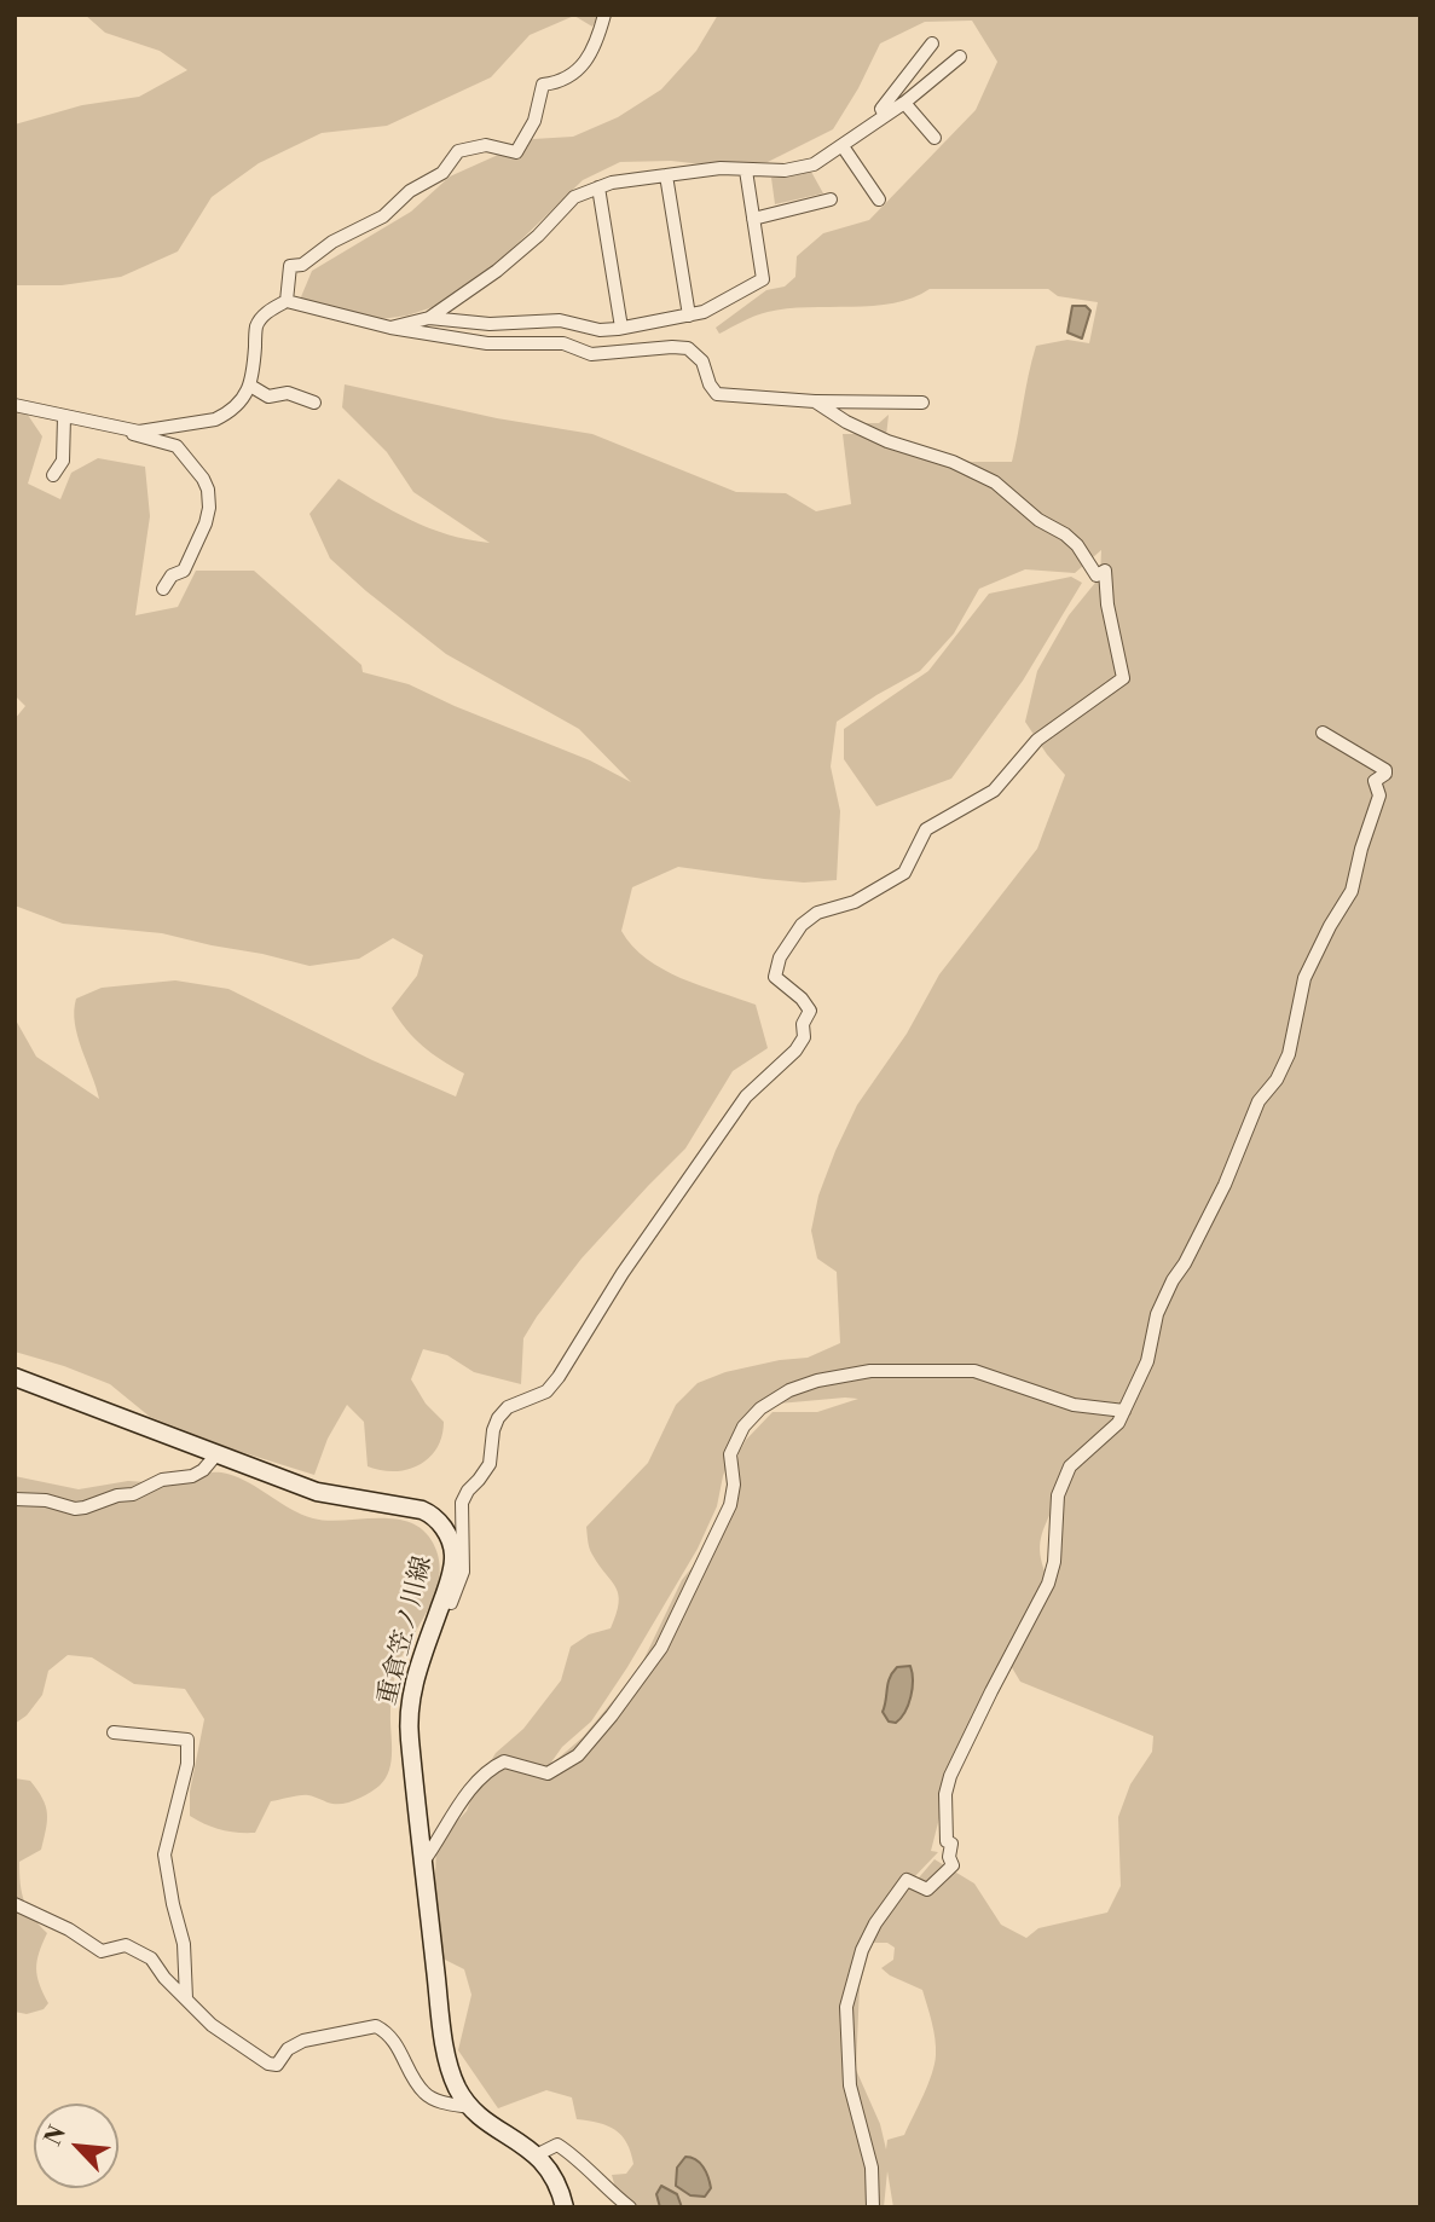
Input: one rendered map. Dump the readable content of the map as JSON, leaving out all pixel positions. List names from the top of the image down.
{
  "streets": {
    "main road": ["重倉笠ノ川線"]
  },
  "north": "top left"
}
